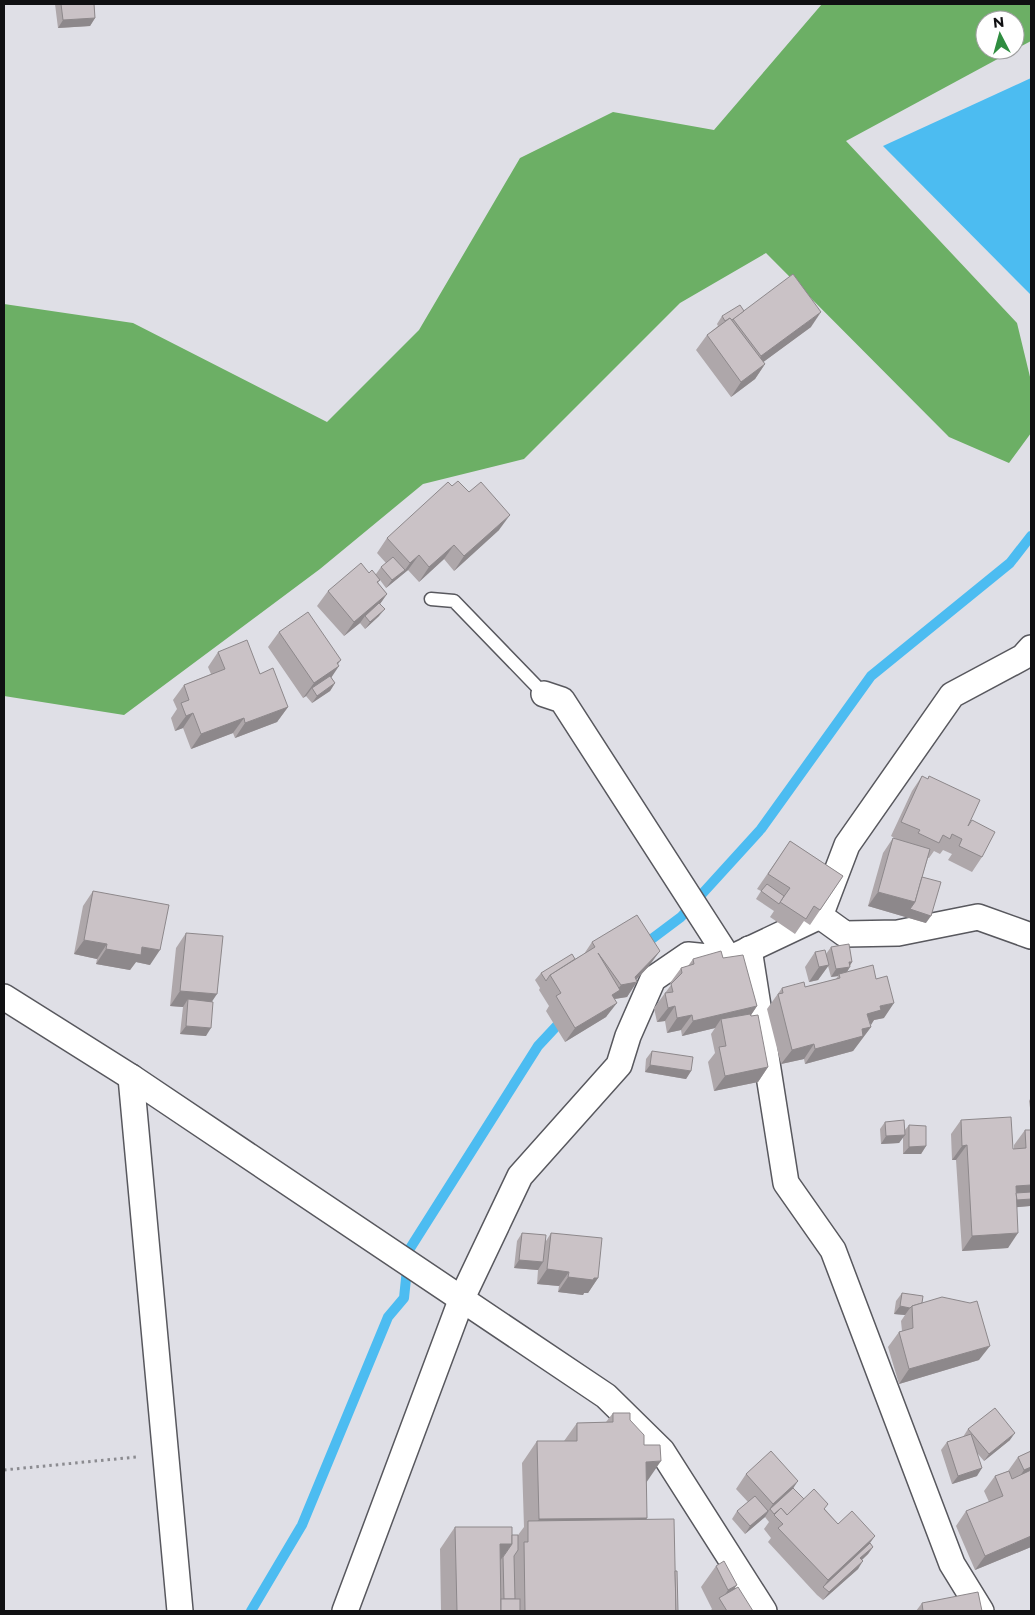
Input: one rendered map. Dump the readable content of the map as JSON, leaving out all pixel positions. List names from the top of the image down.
{
  "north": "top"
}
